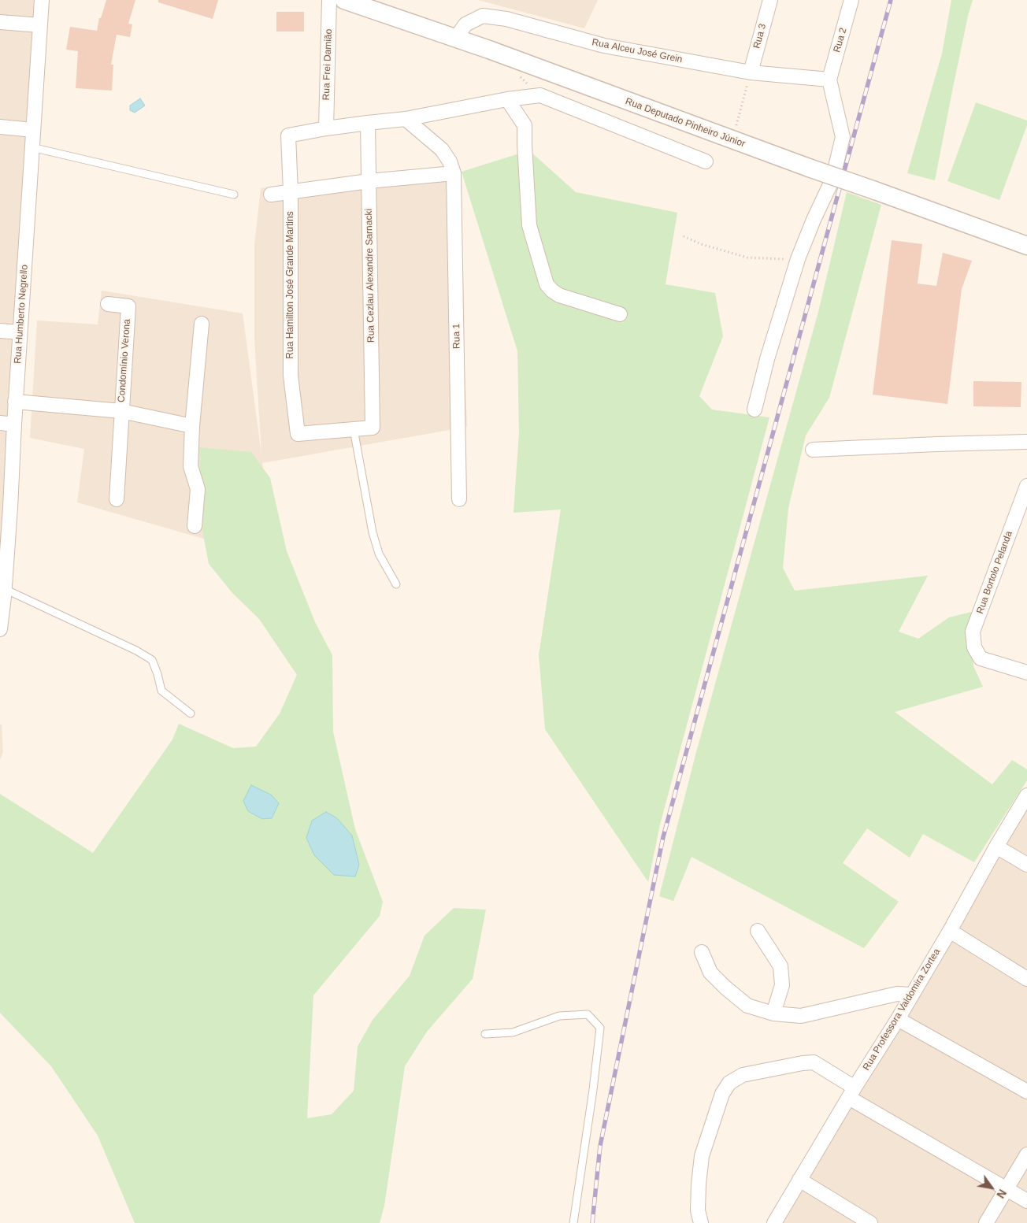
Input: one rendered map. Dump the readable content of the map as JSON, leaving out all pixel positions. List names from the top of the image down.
{
  "streets": {
    "street": [
      "Rua 3",
      "Rua 2",
      "Rua Alceu José Grein",
      "Rua Frei Damião",
      "Rua Deputado Pinheiro Júnior",
      "Rua Cezlau Alexandre Sarnacki",
      "Rua Hamilton José Grande Martins",
      "Rua Humberto Negrello",
      "Rua 1",
      "Condomínio Verona",
      "Rua Bortolo Pelanda",
      "Rua Professora Valdomira Zortea"
    ]
  },
  "crossings": [
    ["Rua 3", "Rua Alceu José Grein"],
    ["Rua 2", "Rua Alceu José Grein"],
    ["Rua Alceu José Grein", "Rua Deputado Pinheiro Júnior"],
    ["Rua Frei Damião", "Rua Hamilton José Grande Martins"],
    ["Rua Cezlau Alexandre Sarnacki", "Rua Hamilton José Grande Martins"],
    ["Rua Humberto Negrello", "Condomínio Verona"]
  ],
  "north": "bottom right"
}
